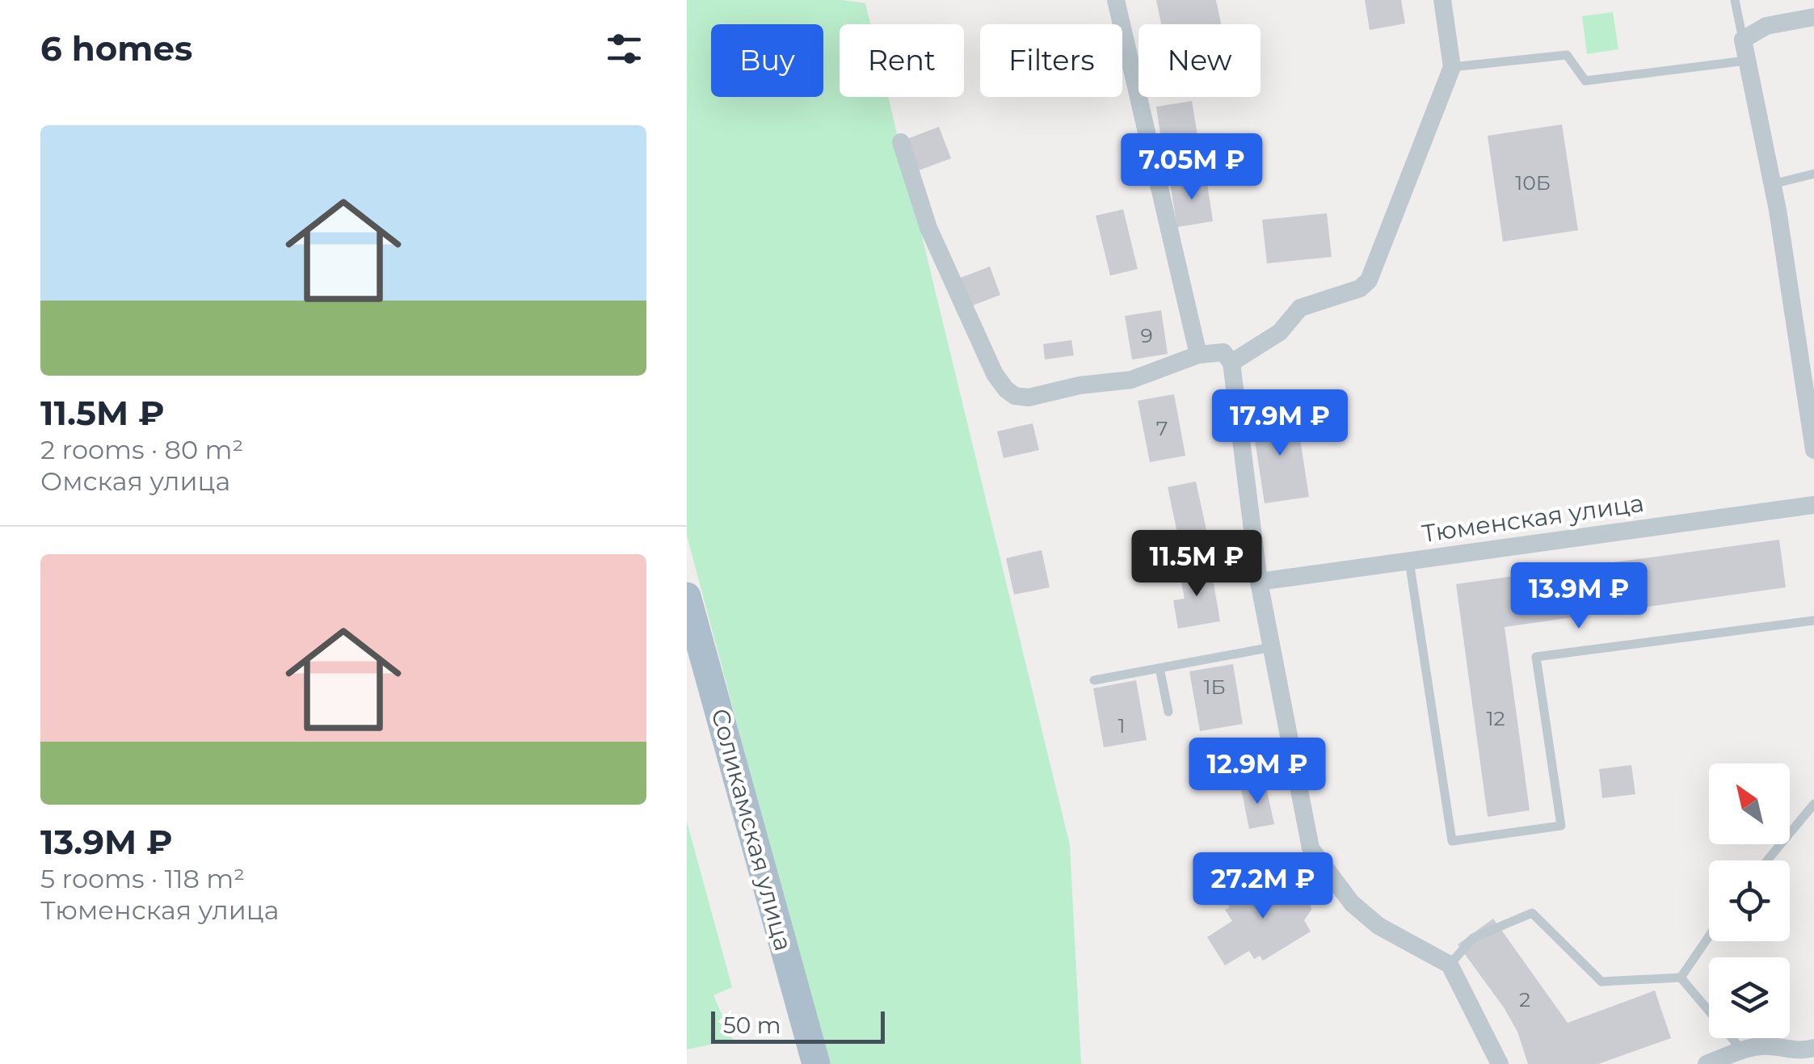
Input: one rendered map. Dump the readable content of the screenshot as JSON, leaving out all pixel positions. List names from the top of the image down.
{
  "streets": {
    "main road": ["Соликамская улица"],
    "street": ["Тюменская улица"]
  },
  "house_numbers": [
    "10Б",
    "9",
    "7",
    "1Б",
    "12",
    "1",
    "2"
  ],
  "scale_bar": "50 m",
  "north": "top left",
  "page": {
    "heading": "6 homes",
    "chip": [
      "Buy",
      "Rent",
      "Filters",
      "New"
    ],
    "list": [
      {
        "name": "11.5M ₽",
        "note": "2 rooms · 80 m² · Омская улица"
      },
      {
        "name": "13.9M ₽",
        "note": "5 rooms · 118 m² · Тюменская улица"
      }
    ],
    "price": [
      "7.05M ₽",
      "17.9M ₽",
      "11.5M ₽",
      "13.9M ₽",
      "12.9M ₽",
      "27.2M ₽"
    ],
    "scale": "50 m"
  }
}
